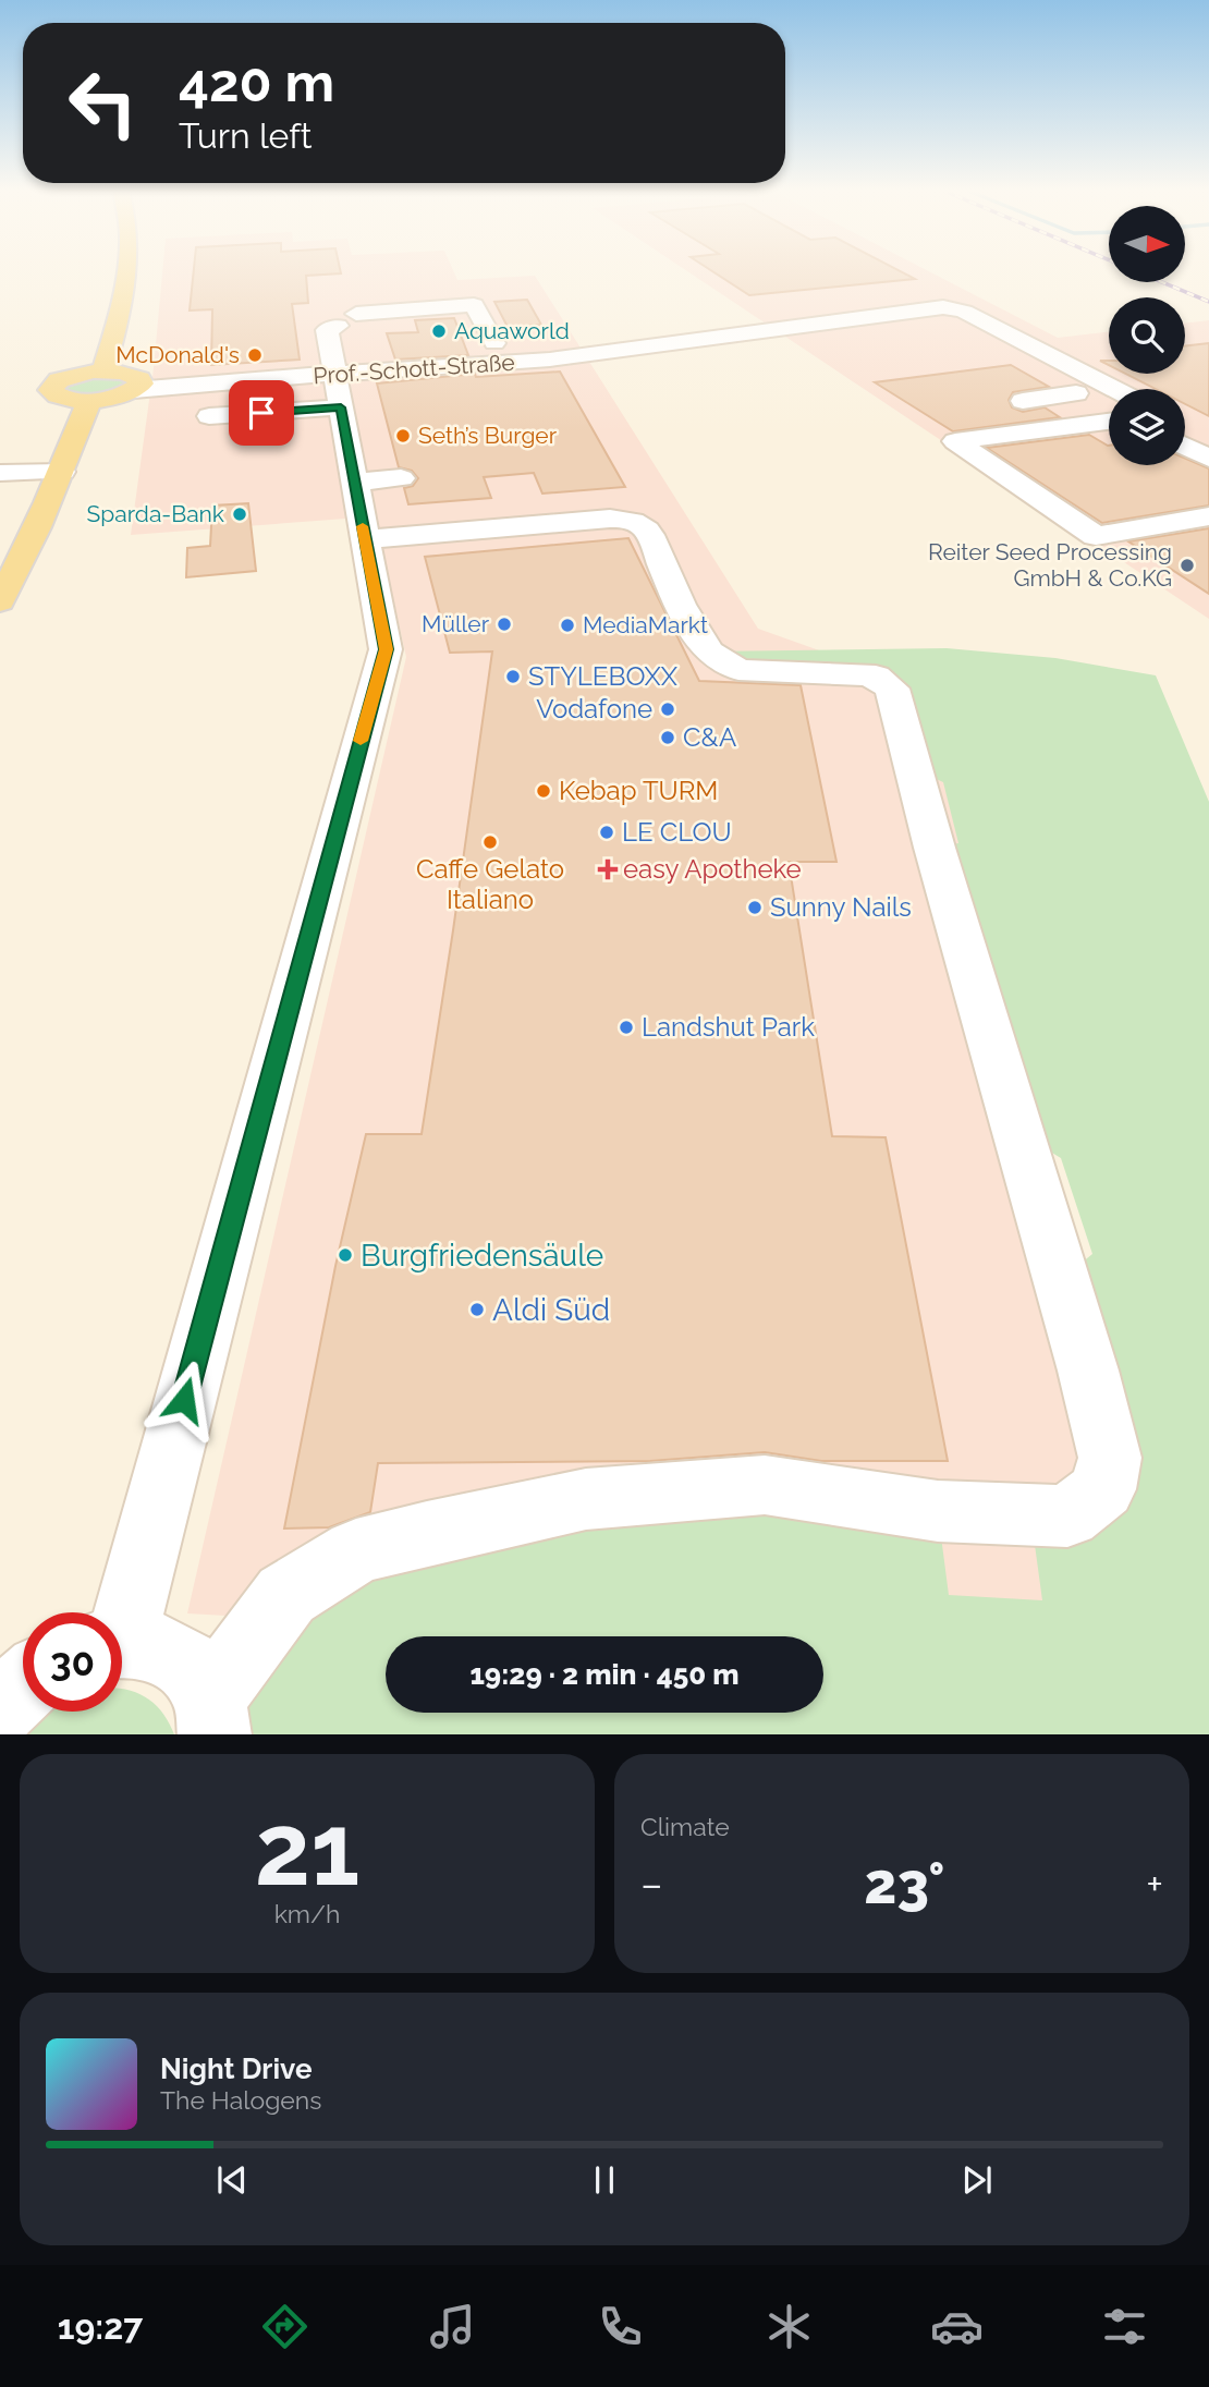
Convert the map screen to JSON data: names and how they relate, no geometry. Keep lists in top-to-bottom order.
{
  "streets": {
    "street": ["Prof.-Schott-Straße"]
  },
  "places": {
    "other": [
      "Aquaworld",
      "McDonald's",
      "Seth’s Burger",
      "Sparda-Bank",
      "Reiter Seed Processing GmbH & Co.KG",
      "Müller",
      "MediaMarkt",
      "STYLEBOXX",
      "Vodafone",
      "C&A",
      "Kebap TURM",
      "LE CLOU",
      "Caffe Gelato Italiano",
      "Sunny Nails",
      "Landshut Park",
      "Burgfriedensäule",
      "Aldi Süd"
    ],
    "health": ["easy Apotheke"]
  },
  "north": "right",
  "page": {
    "turn": ["420 m", "Turn left"],
    "limit": "30",
    "trip": "19:29 · 2 min · 450 m",
    "tile": [
      ["21", "km/h"],
      "Climate"
    ],
    "heat": ["−", "23°", "+"],
    "song": ["Night Drive", "The Halogens"],
    "tabs": "19:27"
  }
}
